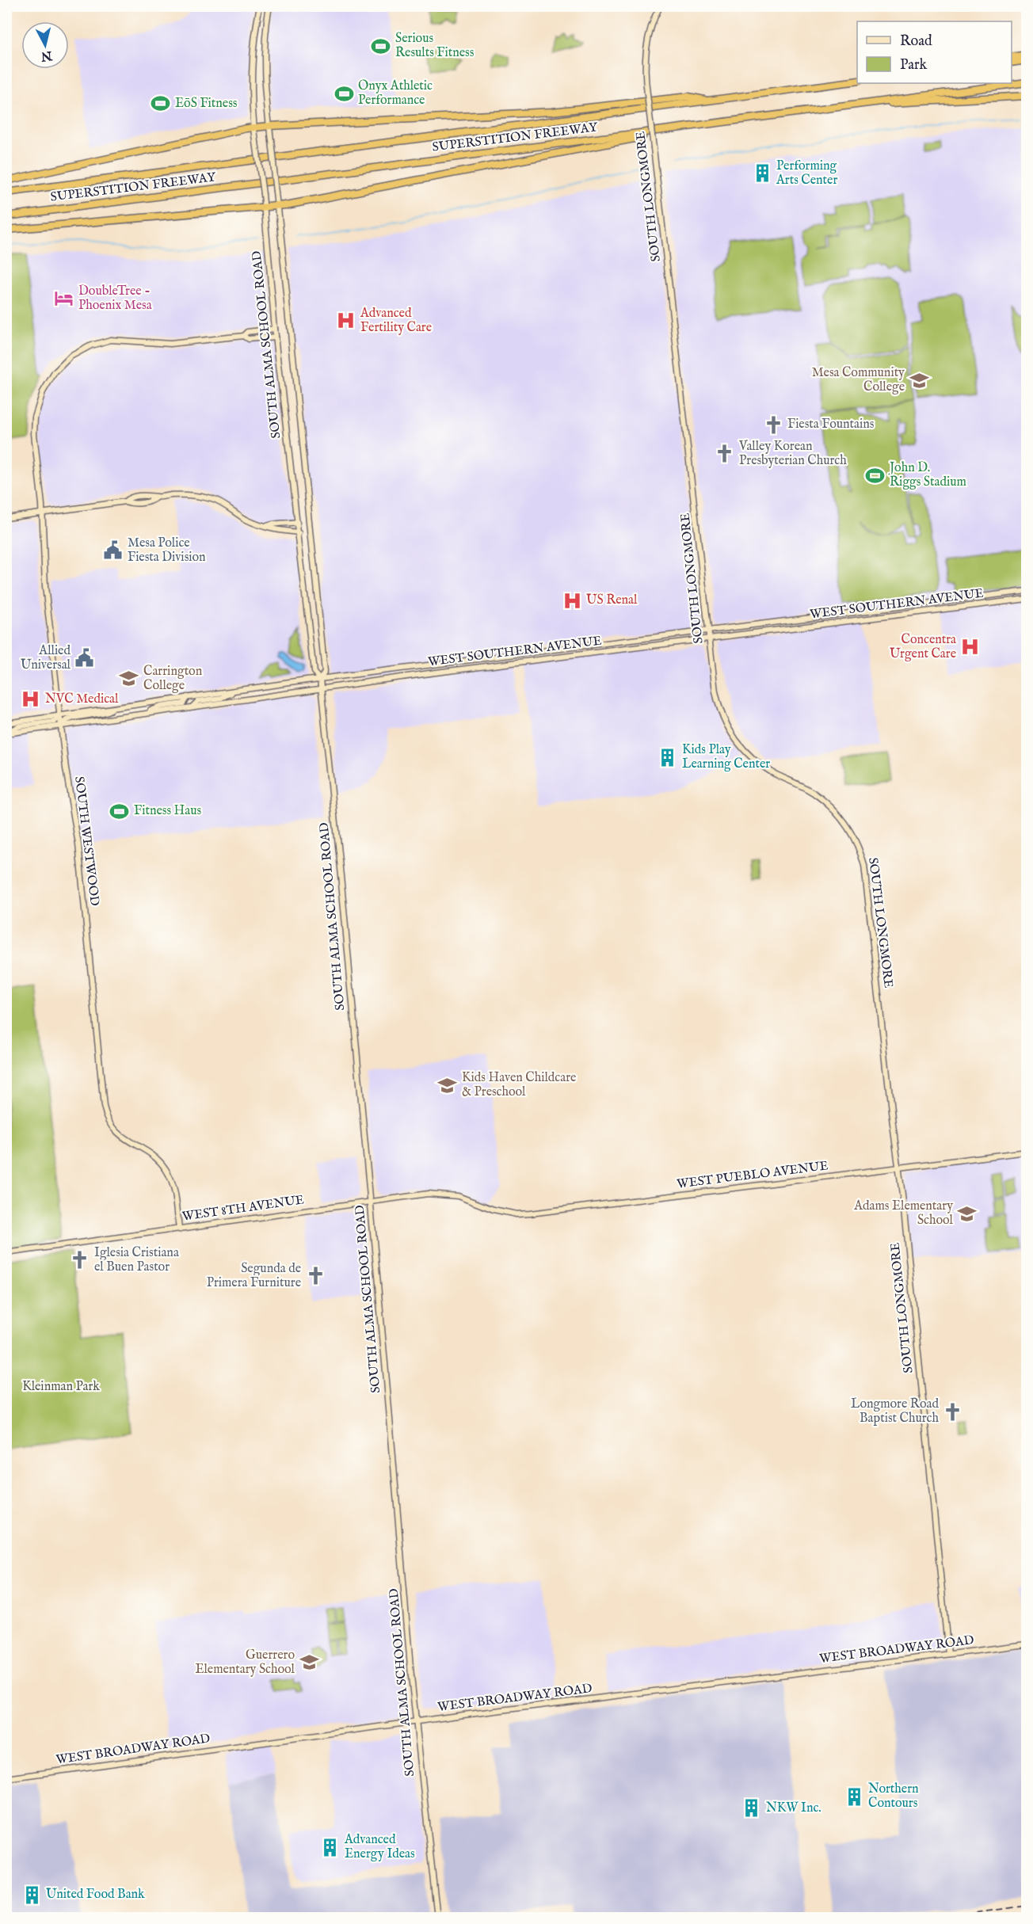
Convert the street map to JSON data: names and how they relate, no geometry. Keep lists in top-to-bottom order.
{
  "streets": {
    "highway": ["SUPERSTITION FREEWAY"],
    "main road": [
      "SOUTH LONGMORE",
      "SOUTH ALMA SCHOOL ROAD",
      "WEST SOUTHERN AVENUE",
      "SOUTH WESTWOOD",
      "WEST PUEBLO AVENUE",
      "WEST 8TH AVENUE",
      "WEST BROADWAY ROAD"
    ]
  },
  "crossings": [
    ["SOUTH LONGMORE", "WEST SOUTHERN AVENUE"],
    ["SOUTH LONGMORE", "WEST PUEBLO AVENUE"],
    ["SOUTH LONGMORE", "WEST BROADWAY ROAD"],
    ["SOUTH ALMA SCHOOL ROAD", "WEST SOUTHERN AVENUE"],
    ["SOUTH ALMA SCHOOL ROAD", "WEST 8TH AVENUE"],
    ["SOUTH ALMA SCHOOL ROAD", "WEST BROADWAY ROAD"],
    ["WEST SOUTHERN AVENUE", "SOUTH WESTWOOD"],
    ["SOUTH WESTWOOD", "WEST 8TH AVENUE"],
    ["WEST PUEBLO AVENUE", "WEST 8TH AVENUE"]
  ],
  "parks": ["Kleinman Park"],
  "places": {
    "sports": [
      "Serious Results Fitness",
      "Onyx Athletic Performance",
      "EōS Fitness",
      "John D. Riggs Stadium",
      "Fitness Haus"
    ],
    "building": [
      "Performing Arts Center",
      "Kids Play Learning Center",
      "Northern Contours",
      "NKW Inc.",
      "Advanced Energy Ideas",
      "United Food Bank"
    ],
    "hotel": ["DoubleTree - Phoenix Mesa"],
    "hospital": [
      "Advanced Fertility Care",
      "US Renal",
      "Concentra Urgent Care",
      "NVC Medical"
    ],
    "school or university": [
      "Mesa Community College",
      "Carrington College",
      "Kids Haven Childcare & Preschool",
      "Adams Elementary School",
      "Guerrero Elementary School"
    ],
    "church": [
      "Fiesta Fountains",
      "Valley Korean Presbyterian Church",
      "Iglesia Cristiana el Buen Pastor",
      "Segunda de Primera Furniture",
      "Longmore Road Baptist Church"
    ],
    "public building": ["Mesa Police Fiesta Division", "Allied Universal"]
  },
  "legend": ["Road", "Park"],
  "north": "bottom"
}
